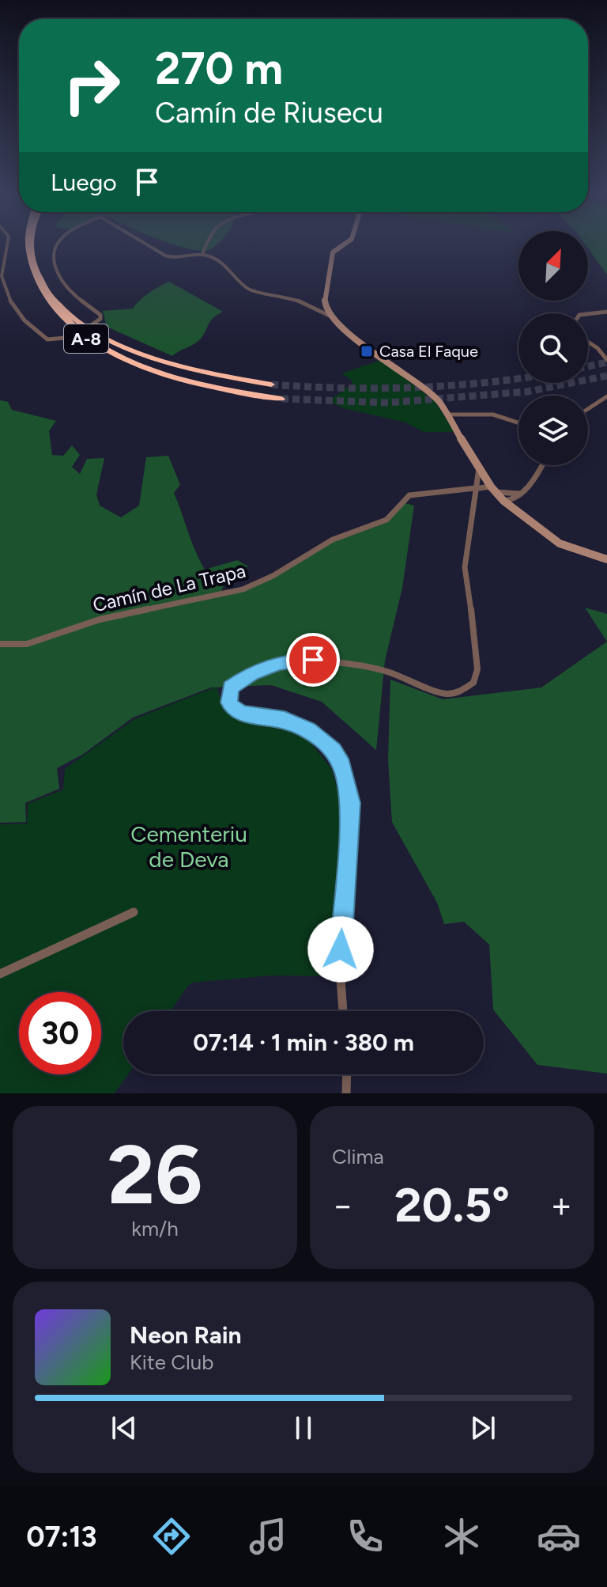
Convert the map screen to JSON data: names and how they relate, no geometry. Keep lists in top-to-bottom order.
{
  "streets": {
    "highway": ["A-8"],
    "street": ["Camín de La Trapa"]
  },
  "parks": ["Cementeriu de Deva"],
  "places": {
    "transit": ["Casa El Faque"]
  },
  "north": "top right",
  "page": {
    "turn": ["270 m", "Camín de Riusecu"],
    "then": "Luego",
    "limit": "30",
    "trip": "07:14 · 1 min · 380 m",
    "tile": [
      ["26", "km/h"],
      "Clima"
    ],
    "heat": ["−", "20.5°", "+"],
    "song": ["Neon Rain", "Kite Club"],
    "tabs": "07:13"
  }
}
